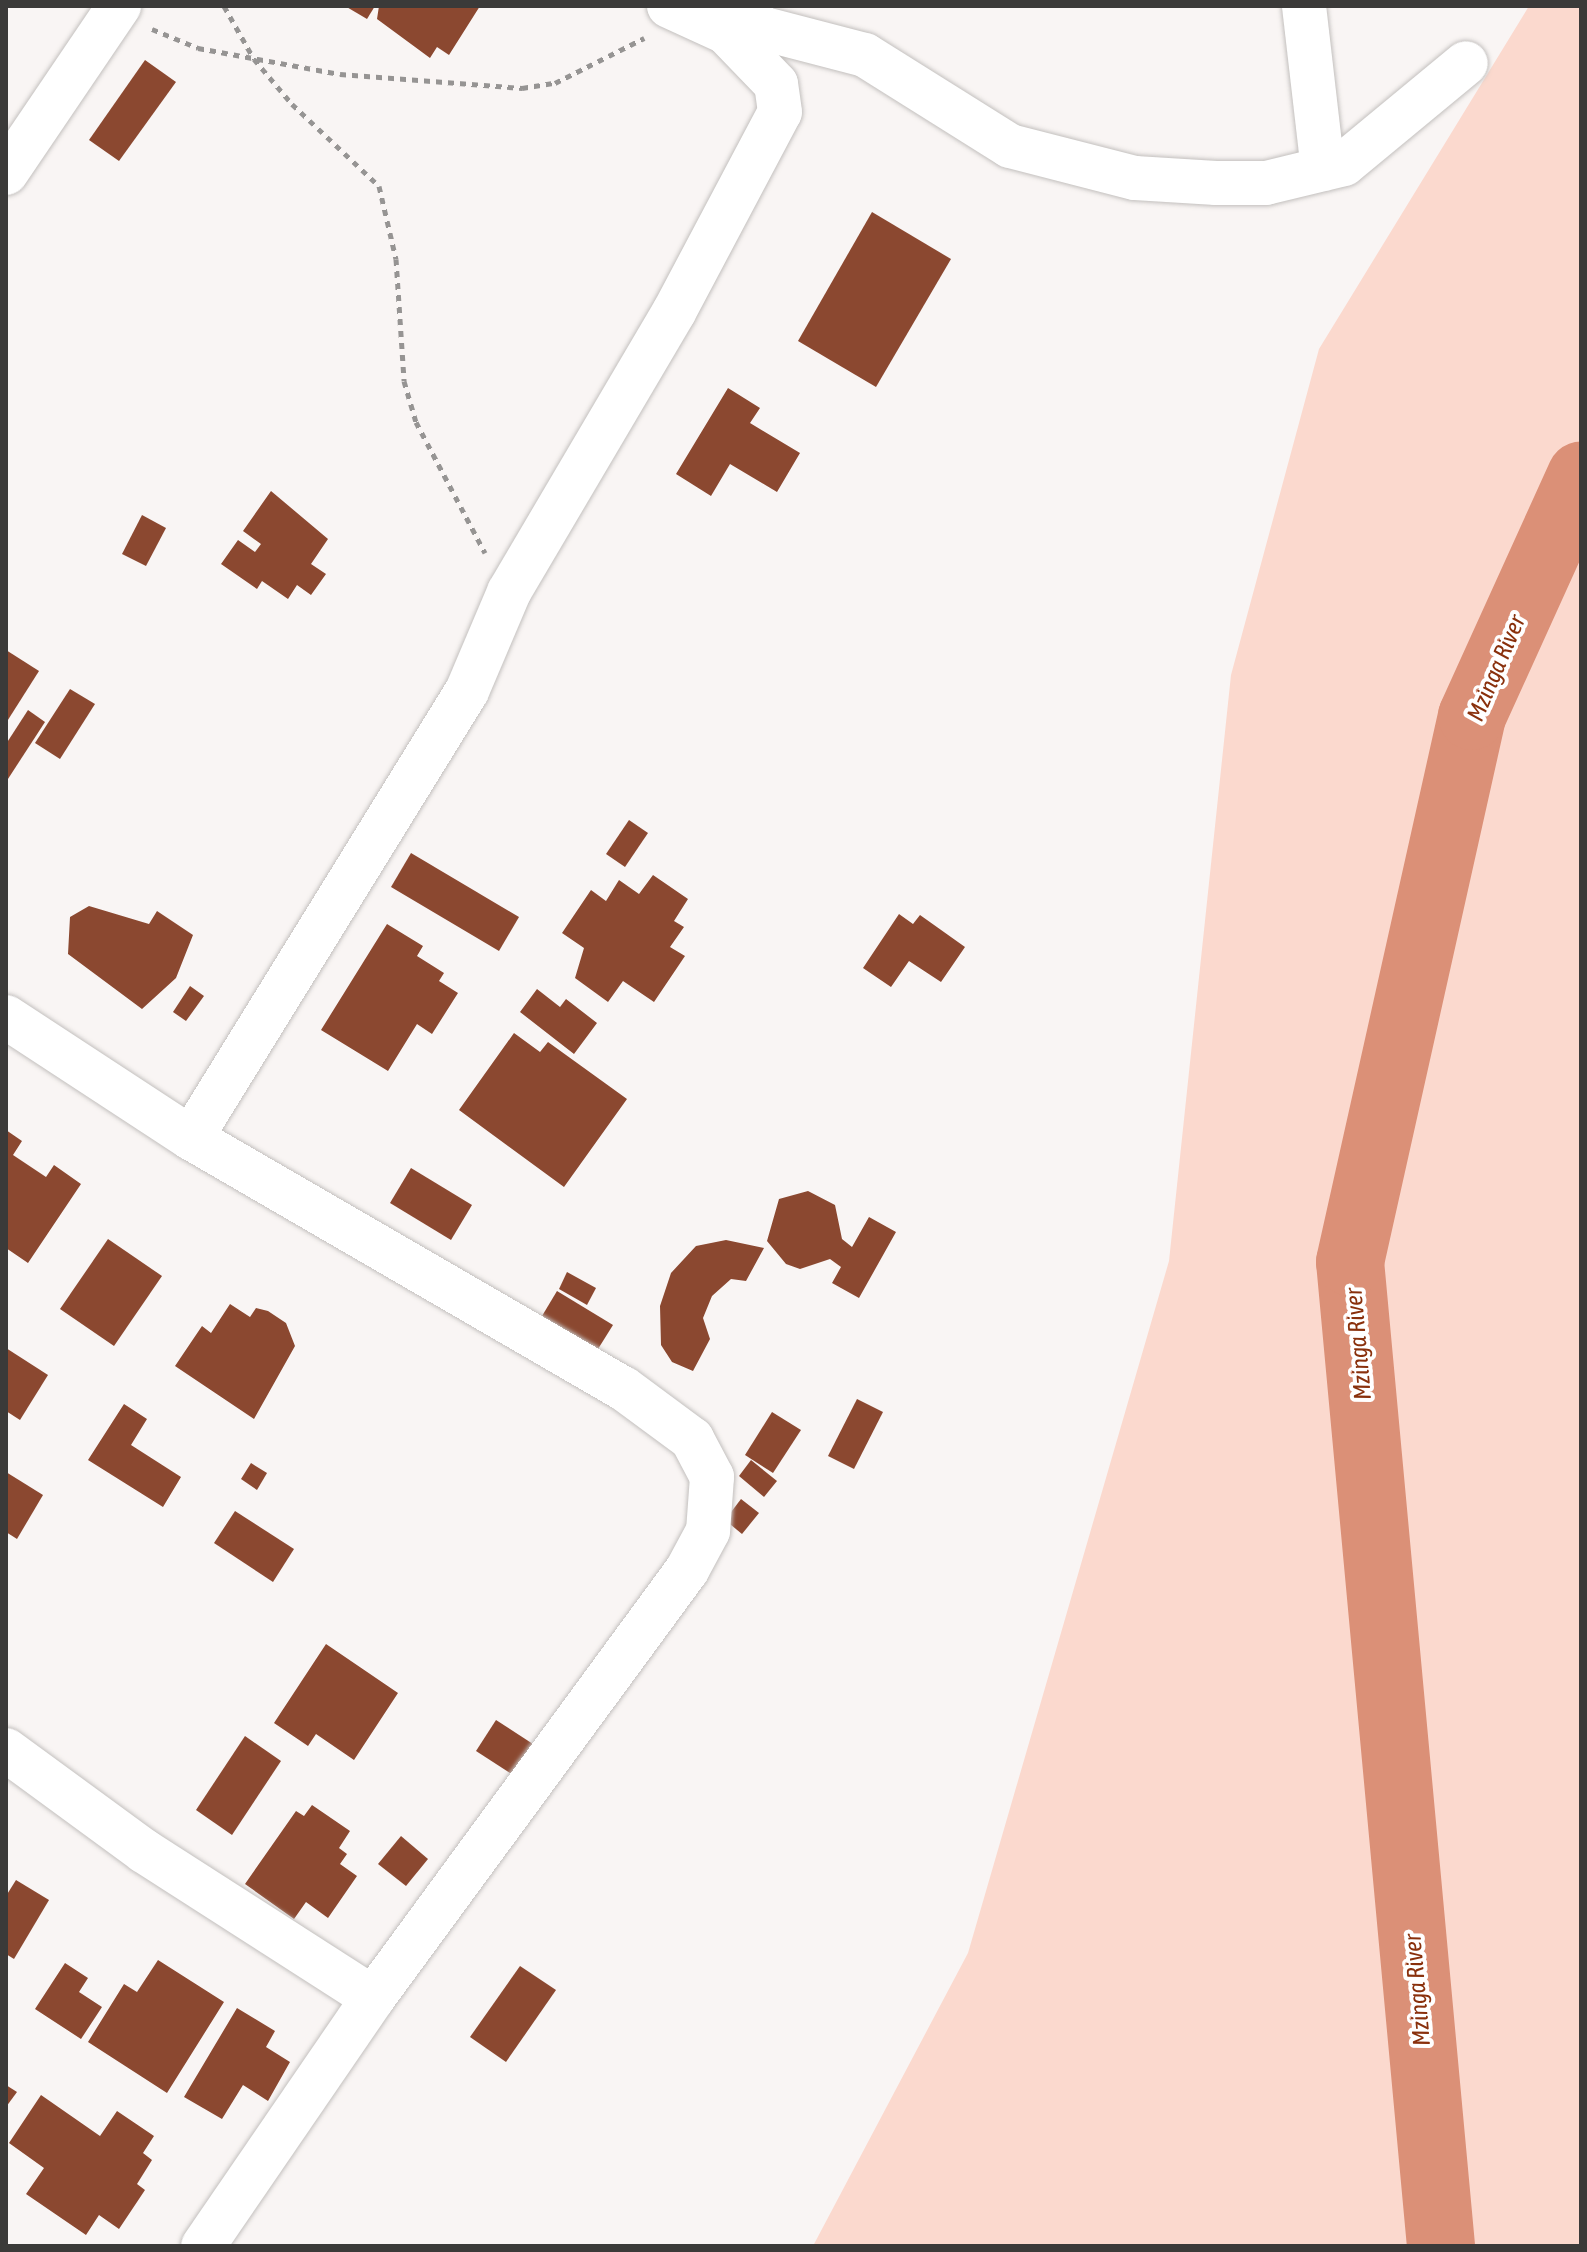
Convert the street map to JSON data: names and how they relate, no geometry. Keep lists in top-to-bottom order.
{
  "water": ["Mzinga River"]
}
